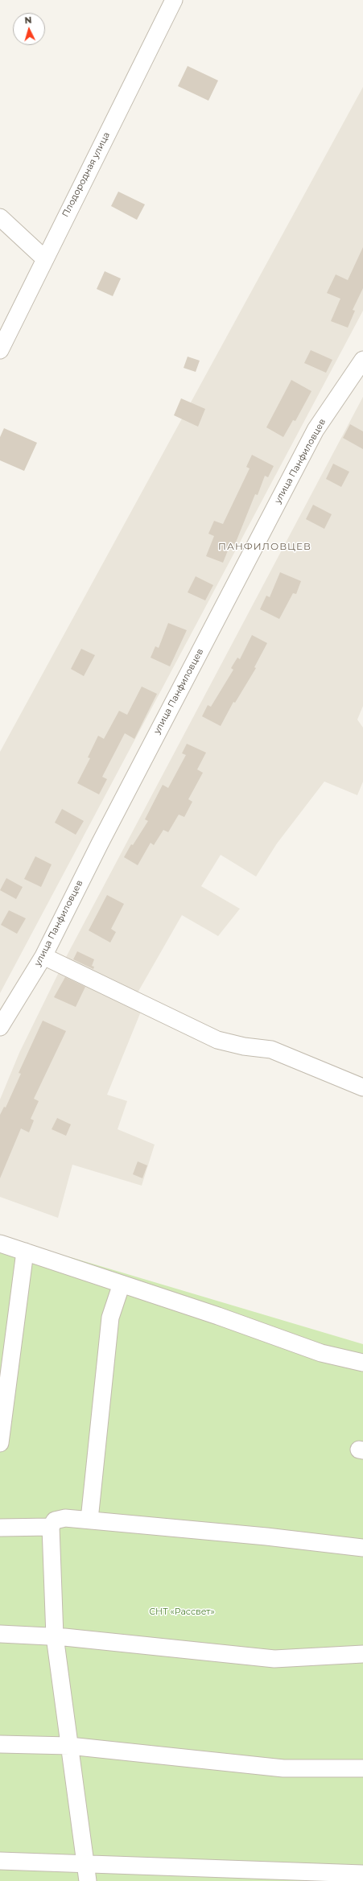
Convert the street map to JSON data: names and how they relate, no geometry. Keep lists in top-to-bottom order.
{
  "streets": {
    "street": ["Плодородная улица", "улица Панфиловцев"]
  },
  "districts": ["ПАНФИЛОВЦЕВ"],
  "parks": ["СНТ «Рассвет»"],
  "north": "top"
}
